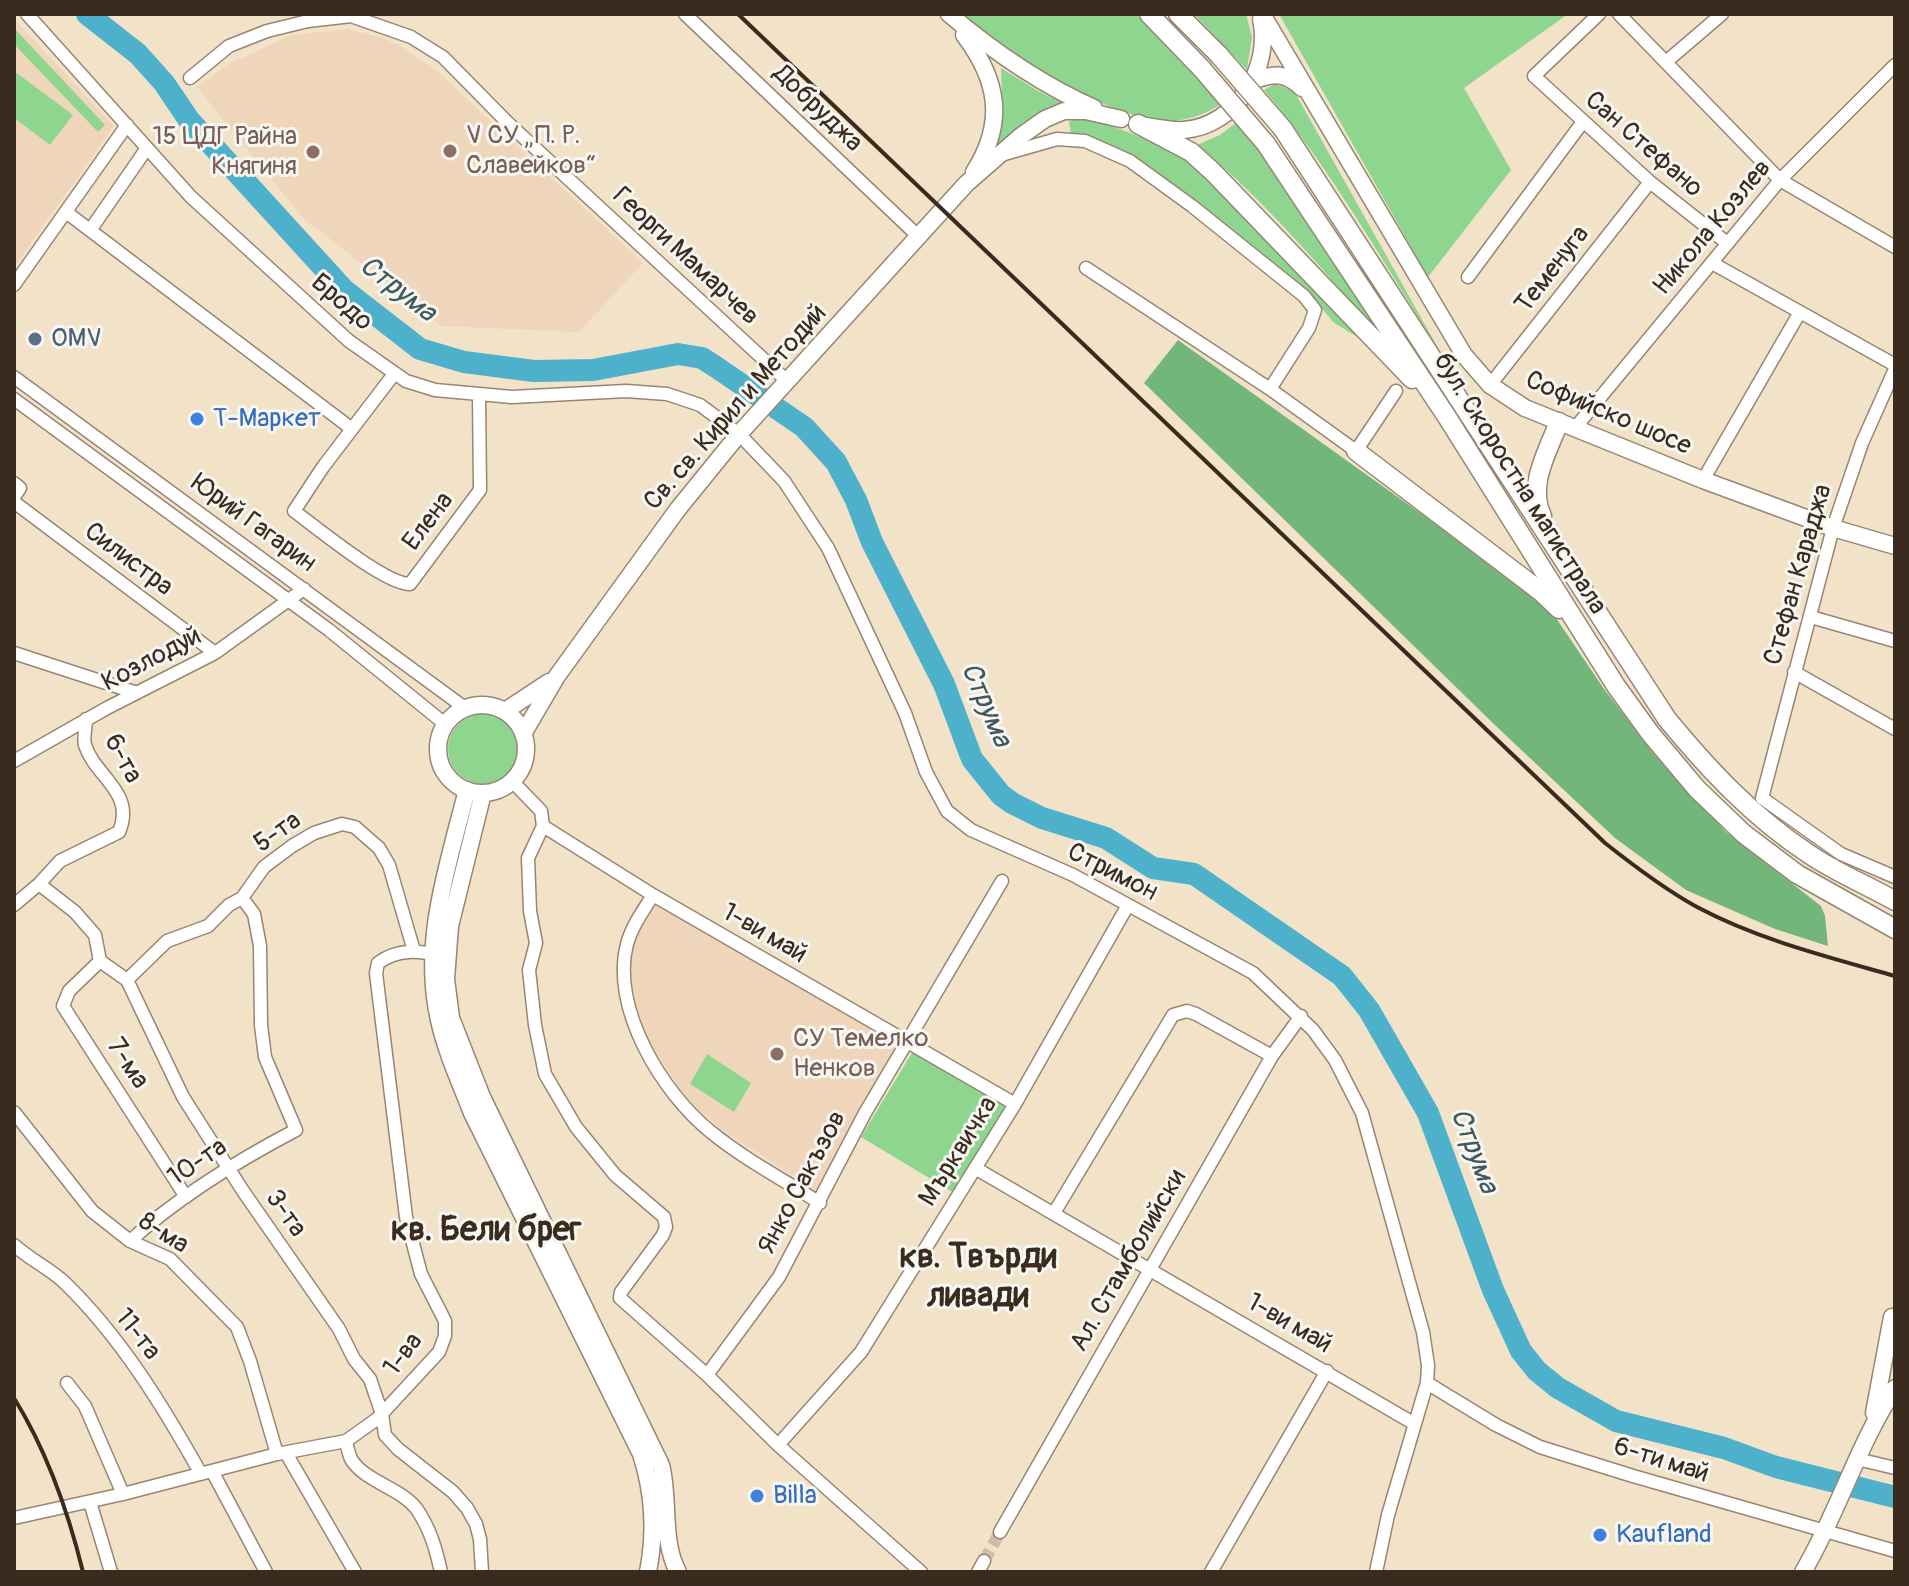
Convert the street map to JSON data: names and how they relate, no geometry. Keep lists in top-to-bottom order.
{
  "streets": {
    "highway": ["бул. Скоростна магистрала"],
    "main road": ["Св. св. Кирил и Методий", "Софийско шосе"],
    "street": [
      "Добруджа",
      "Сан Стефано",
      "Никола Козлев",
      "Георги Мамарчев",
      "Теменуга",
      "Бродо",
      "Елена",
      "Юрий Гагарин",
      "Силистра",
      "Стефан Караджа",
      "Козлодуй",
      "6-та",
      "5-та",
      "Стримон",
      "1-ви май",
      "7-ма",
      "Мърквичка",
      "10-та",
      "Янко Сакъзов",
      "3-та",
      "8-ма",
      "Ал. Стамболийски",
      "11-та",
      "1-ва",
      "6-ти май"
    ]
  },
  "crossings": [
    ["Добруджа", "Св. св. Кирил и Методий"],
    ["Сан Стефано", "Никола Козлев"],
    ["Сан Стефано", "Теменуга"],
    ["Никола Козлев", "Софийско шосе"],
    ["Георги Мамарчев", "Св. св. Кирил и Методий"],
    ["Теменуга", "Софийско шосе"],
    ["Бродо", "Елена"],
    ["Бродо", "Стримон"],
    ["Св. св. Кирил и Методий", "Юрий Гагарин"],
    ["Св. св. Кирил и Методий", "Стримон"],
    ["Св. св. Кирил и Методий", "1-ви май"],
    ["Софийско шосе", "Стефан Караджа"],
    ["Юрий Гагарин", "Козлодуй"],
    ["Юрий Гагарин", "1-ви май"],
    ["Силистра", "Козлодуй"],
    ["Козлодуй", "6-та"],
    ["5-та", "10-та"],
    ["5-та", "3-та"],
    ["5-та", "1-ва"],
    ["Стримон", "Мърквичка"],
    ["Стримон", "Ал. Стамболийски"],
    ["Стримон", "6-ти май"],
    ["1-ви май", "Мърквичка"],
    ["1-ви май", "Янко Сакъзов"],
    ["1-ви май", "Ал. Стамболийски"],
    ["7-ма", "10-та"],
    ["7-ма", "3-та"],
    ["10-та", "3-та"],
    ["10-та", "8-ма"],
    ["3-та", "1-ва"],
    ["8-ма", "1-ва"],
    ["11-та", "1-ва"]
  ],
  "districts": ["кв. Бели брег", "кв. Твърди ливади"],
  "water": ["Струма"],
  "places": [
    "V СУ „П. Р. Славейков“",
    "15 ЦДГ Райна Княгиня",
    "OMV",
    "Т-Маркет",
    "СУ Темелко Ненков",
    "Billa",
    "Kaufland"
  ]
}
